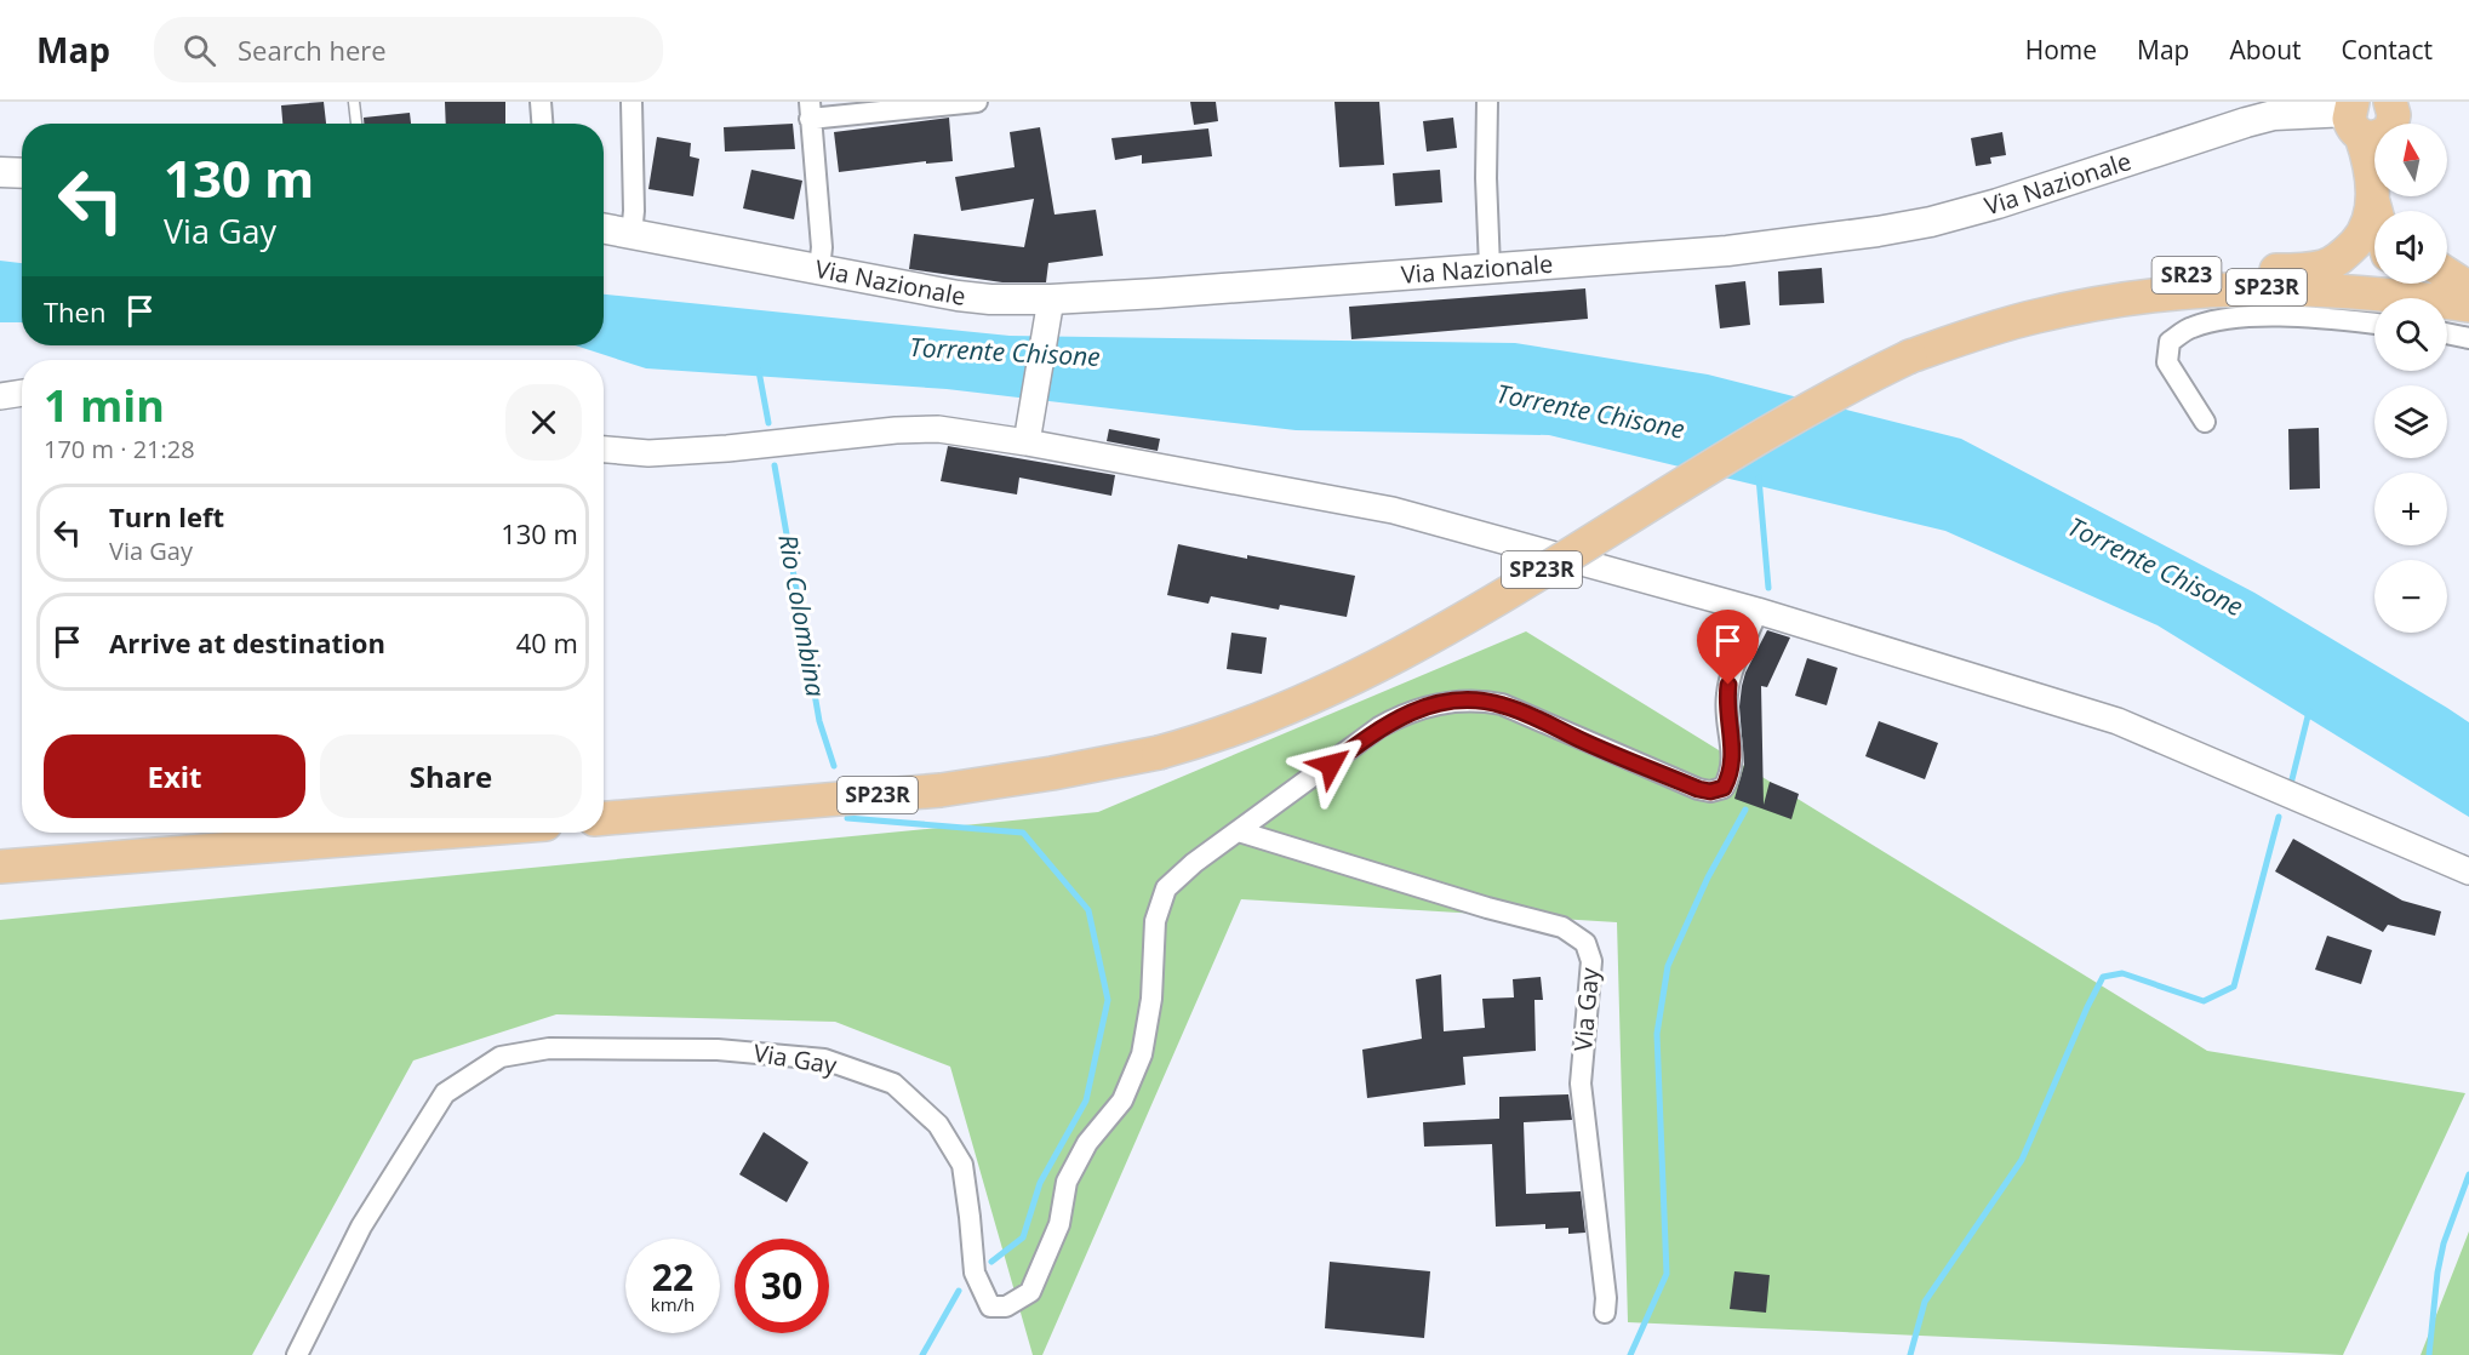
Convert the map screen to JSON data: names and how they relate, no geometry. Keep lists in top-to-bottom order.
{
  "streets": {
    "main road": ["Via Nazionale", "SR23", "SP23R"],
    "street": ["Via Gay"]
  },
  "crossings": [
    ["SR23", "SP23R"]
  ],
  "water": ["Torrente Chisone", "Rio Colombina"],
  "north": "top",
  "page": {
    "header": "Map",
    "search": "Search here",
    "nav": [
      "Home",
      "Map",
      "About",
      "Contact"
    ],
    "map_buttons": ["+", "−"],
    "turn": ["130 m", "Via Gay"],
    "then": "Then",
    "heading": ["1 min", "170 m · 21:28"],
    "list": [
      {
        "name": "Turn left",
        "note": "Via Gay",
        "value": "130 m"
      },
      {
        "name": "Arrive at destination",
        "value": "40 m"
      }
    ],
    "buttons": ["Exit", "Share"],
    "speed": "22 km/h",
    "limit": "30"
  }
}
